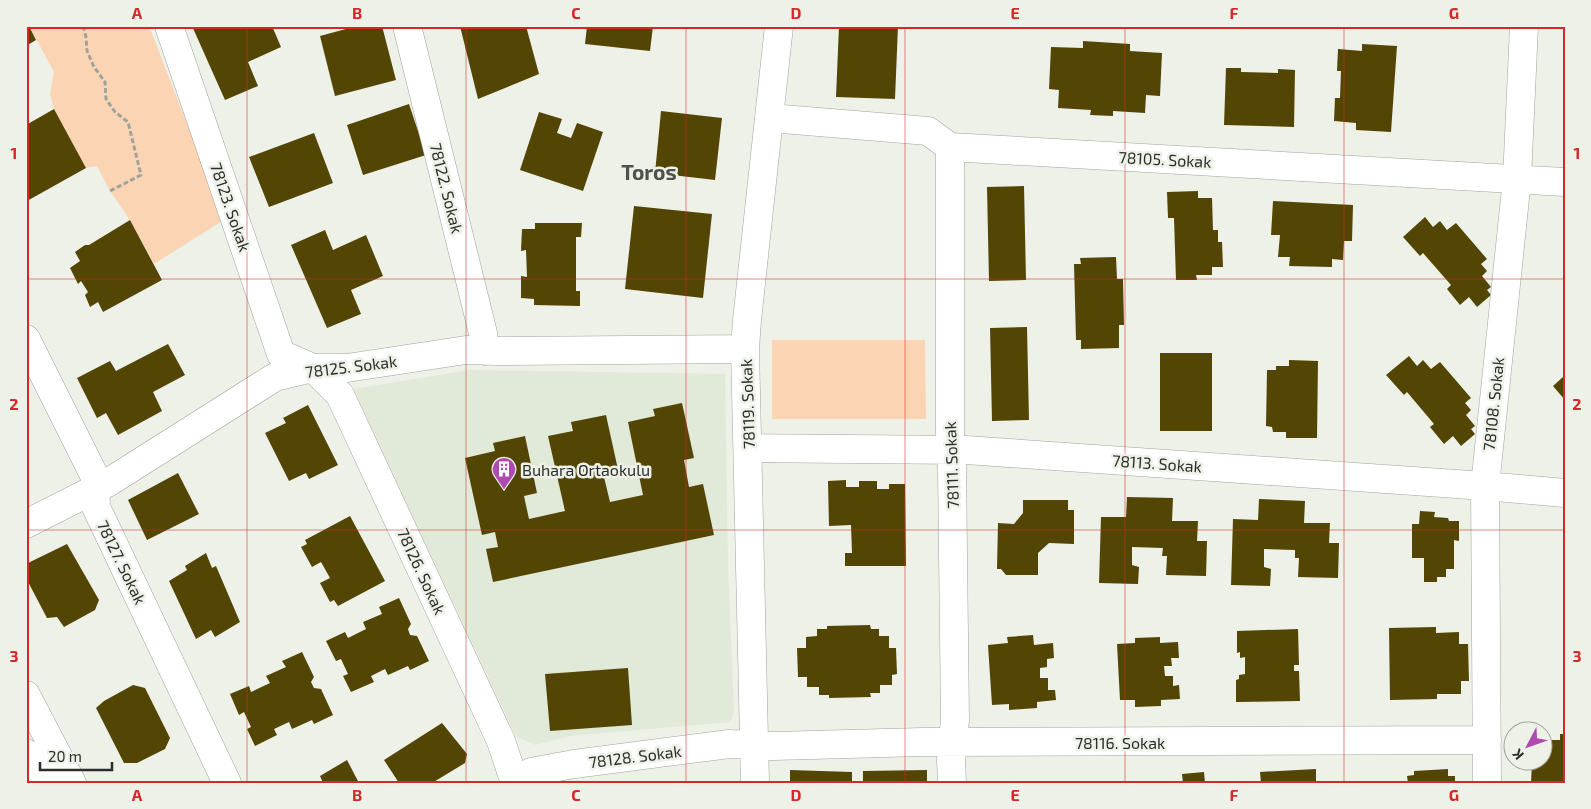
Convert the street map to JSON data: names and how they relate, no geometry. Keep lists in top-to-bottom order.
{
  "streets": {
    "street": [
      "78105. Sokak",
      "78122. Sokak",
      "78123. Sokak",
      "78125. Sokak",
      "78119. Sokak",
      "78108. Sokak",
      "78113. Sokak",
      "78111. Sokak",
      "78127. Sokak",
      "78126. Sokak",
      "78116. Sokak",
      "78128. Sokak"
    ]
  },
  "crossings": [
    ["78105. Sokak", "78108. Sokak"],
    ["78105. Sokak", "78111. Sokak"],
    ["78122. Sokak", "78125. Sokak"],
    ["78123. Sokak", "78125. Sokak"],
    ["78123. Sokak", "78126. Sokak"],
    ["78125. Sokak", "78119. Sokak"],
    ["78125. Sokak", "78127. Sokak"],
    ["78125. Sokak", "78126. Sokak"],
    ["78119. Sokak", "78113. Sokak"],
    ["78119. Sokak", "78116. Sokak"],
    ["78119. Sokak", "78128. Sokak"],
    ["78108. Sokak", "78113. Sokak"],
    ["78108. Sokak", "78116. Sokak"],
    ["78113. Sokak", "78111. Sokak"],
    ["78111. Sokak", "78116. Sokak"],
    ["78116. Sokak", "78128. Sokak"]
  ],
  "districts": ["Toros"],
  "places": {
    "building": ["Buhara Ortaokulu"]
  },
  "scale_bar": "20 m",
  "north": "bottom left",
  "grid": {
    "columns": [
      "A",
      "B",
      "C",
      "D",
      "E",
      "F",
      "G"
    ],
    "rows": ["1", "2", "3"]
  }
}
